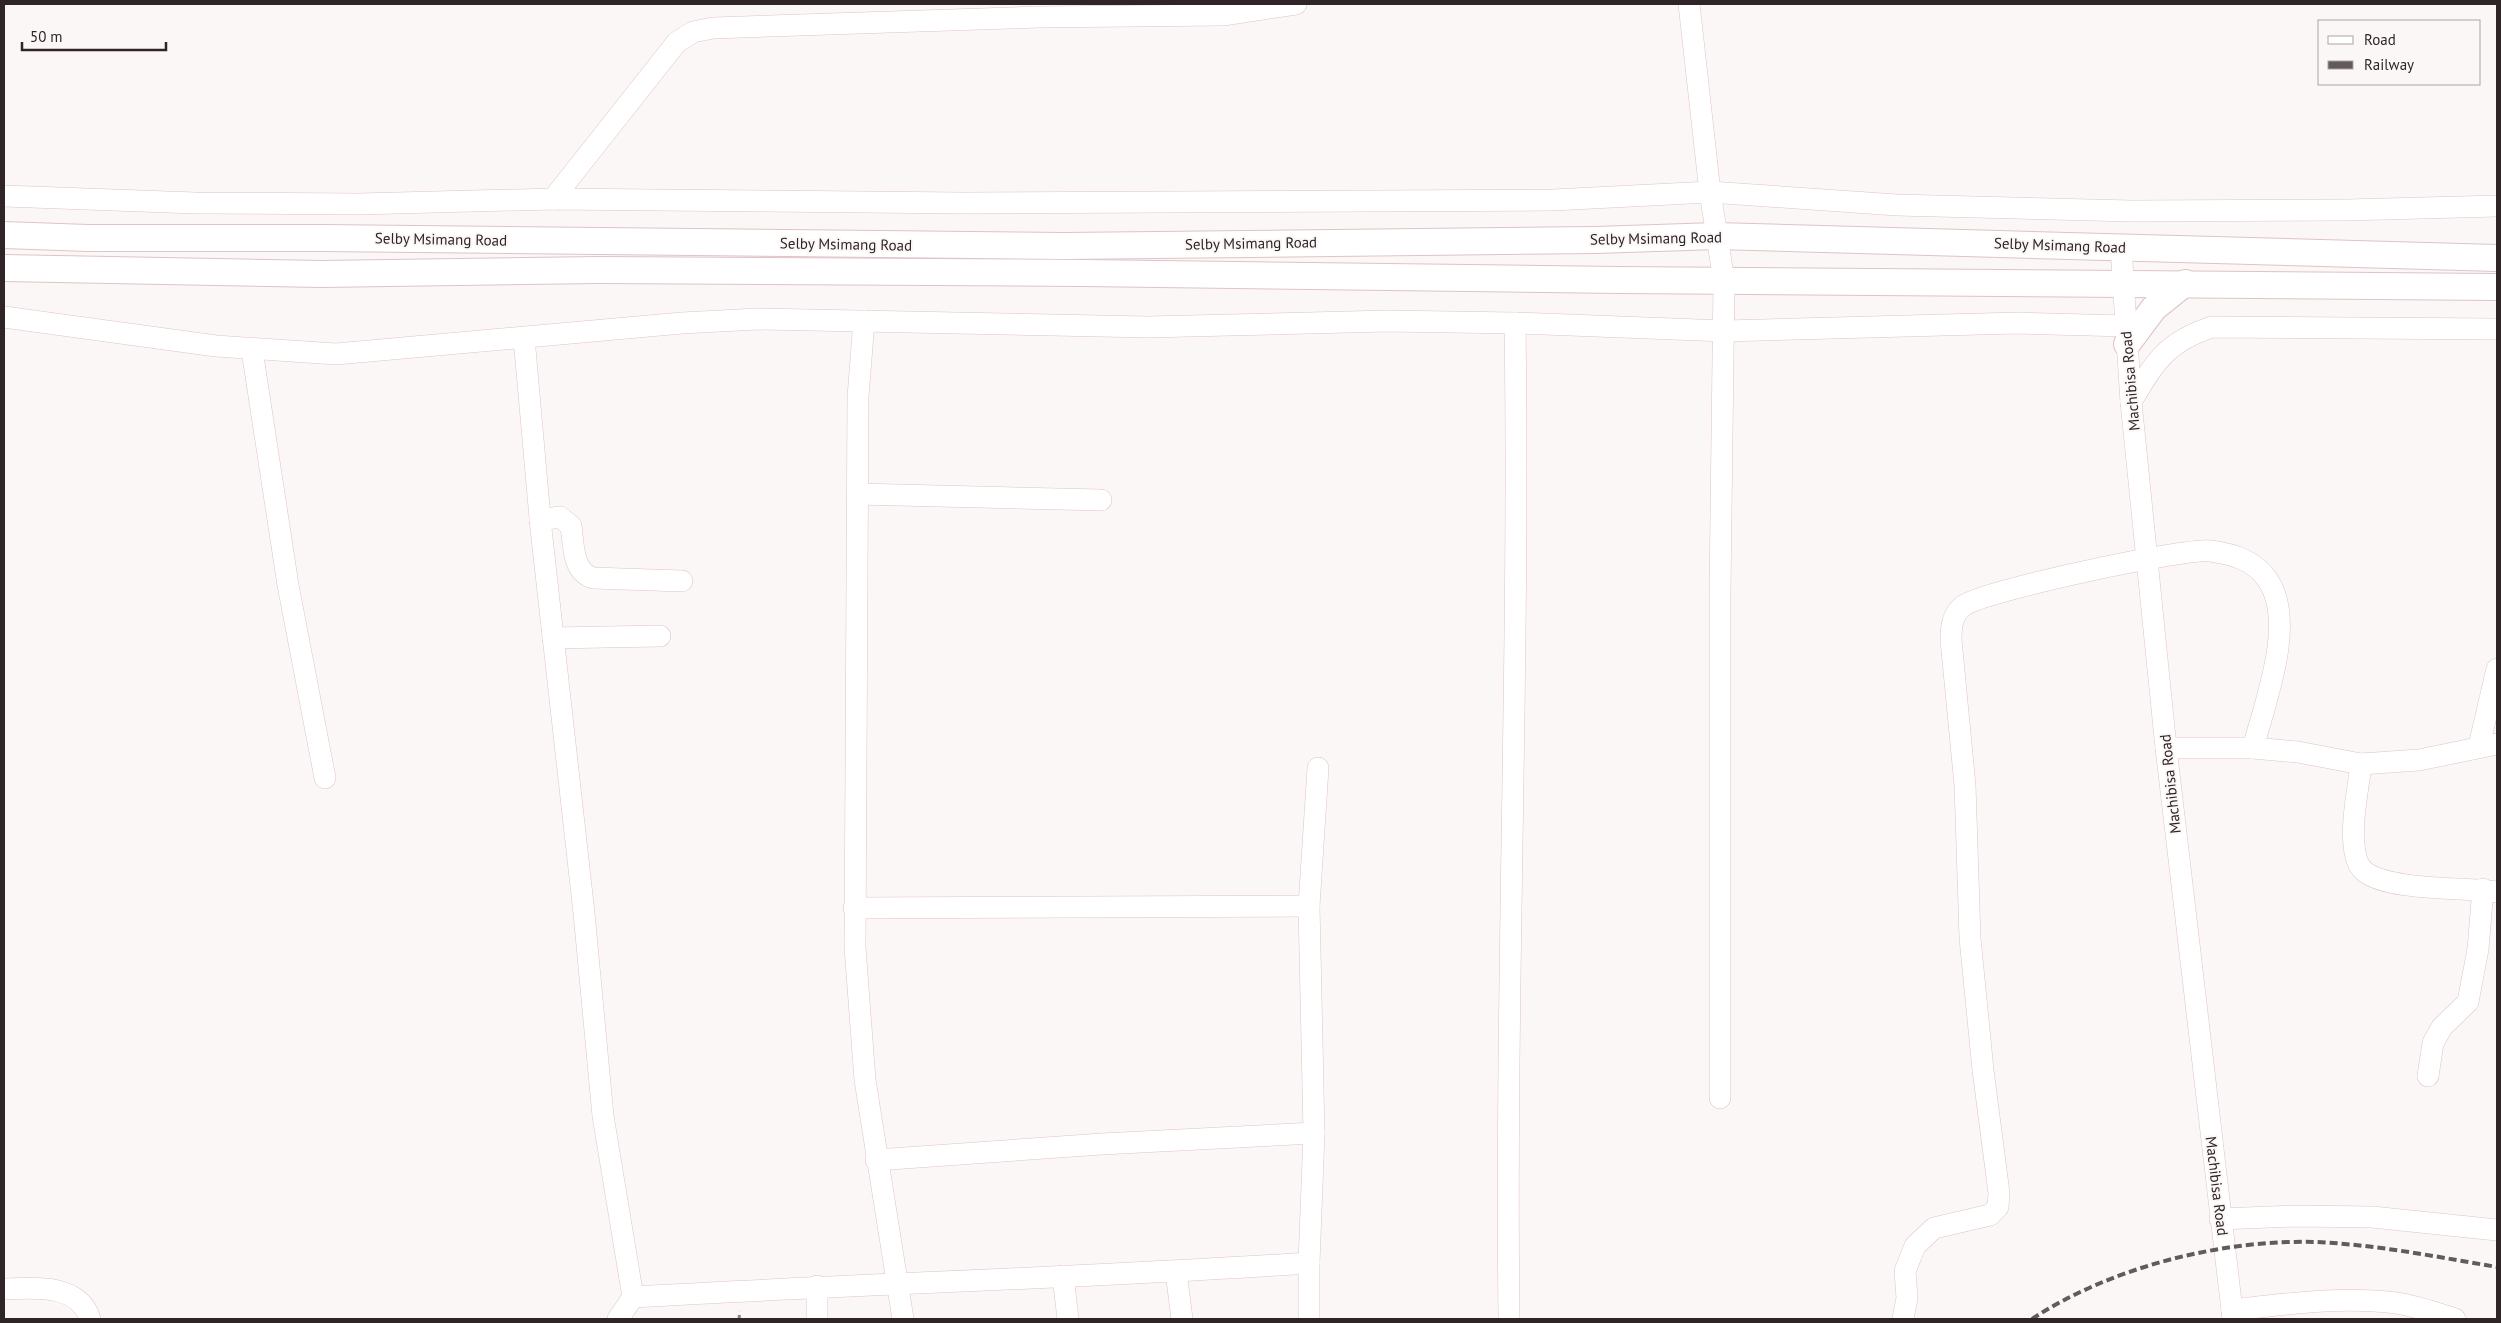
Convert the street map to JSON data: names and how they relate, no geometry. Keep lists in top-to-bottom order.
{
  "streets": {
    "main road": ["Selby Msimang Road"],
    "street": ["Machibisa Road"]
  },
  "crossings": [
    ["Selby Msimang Road", "Machibisa Road"]
  ],
  "legend": ["Road", "Railway"],
  "scale_bar": "50 m"
}
